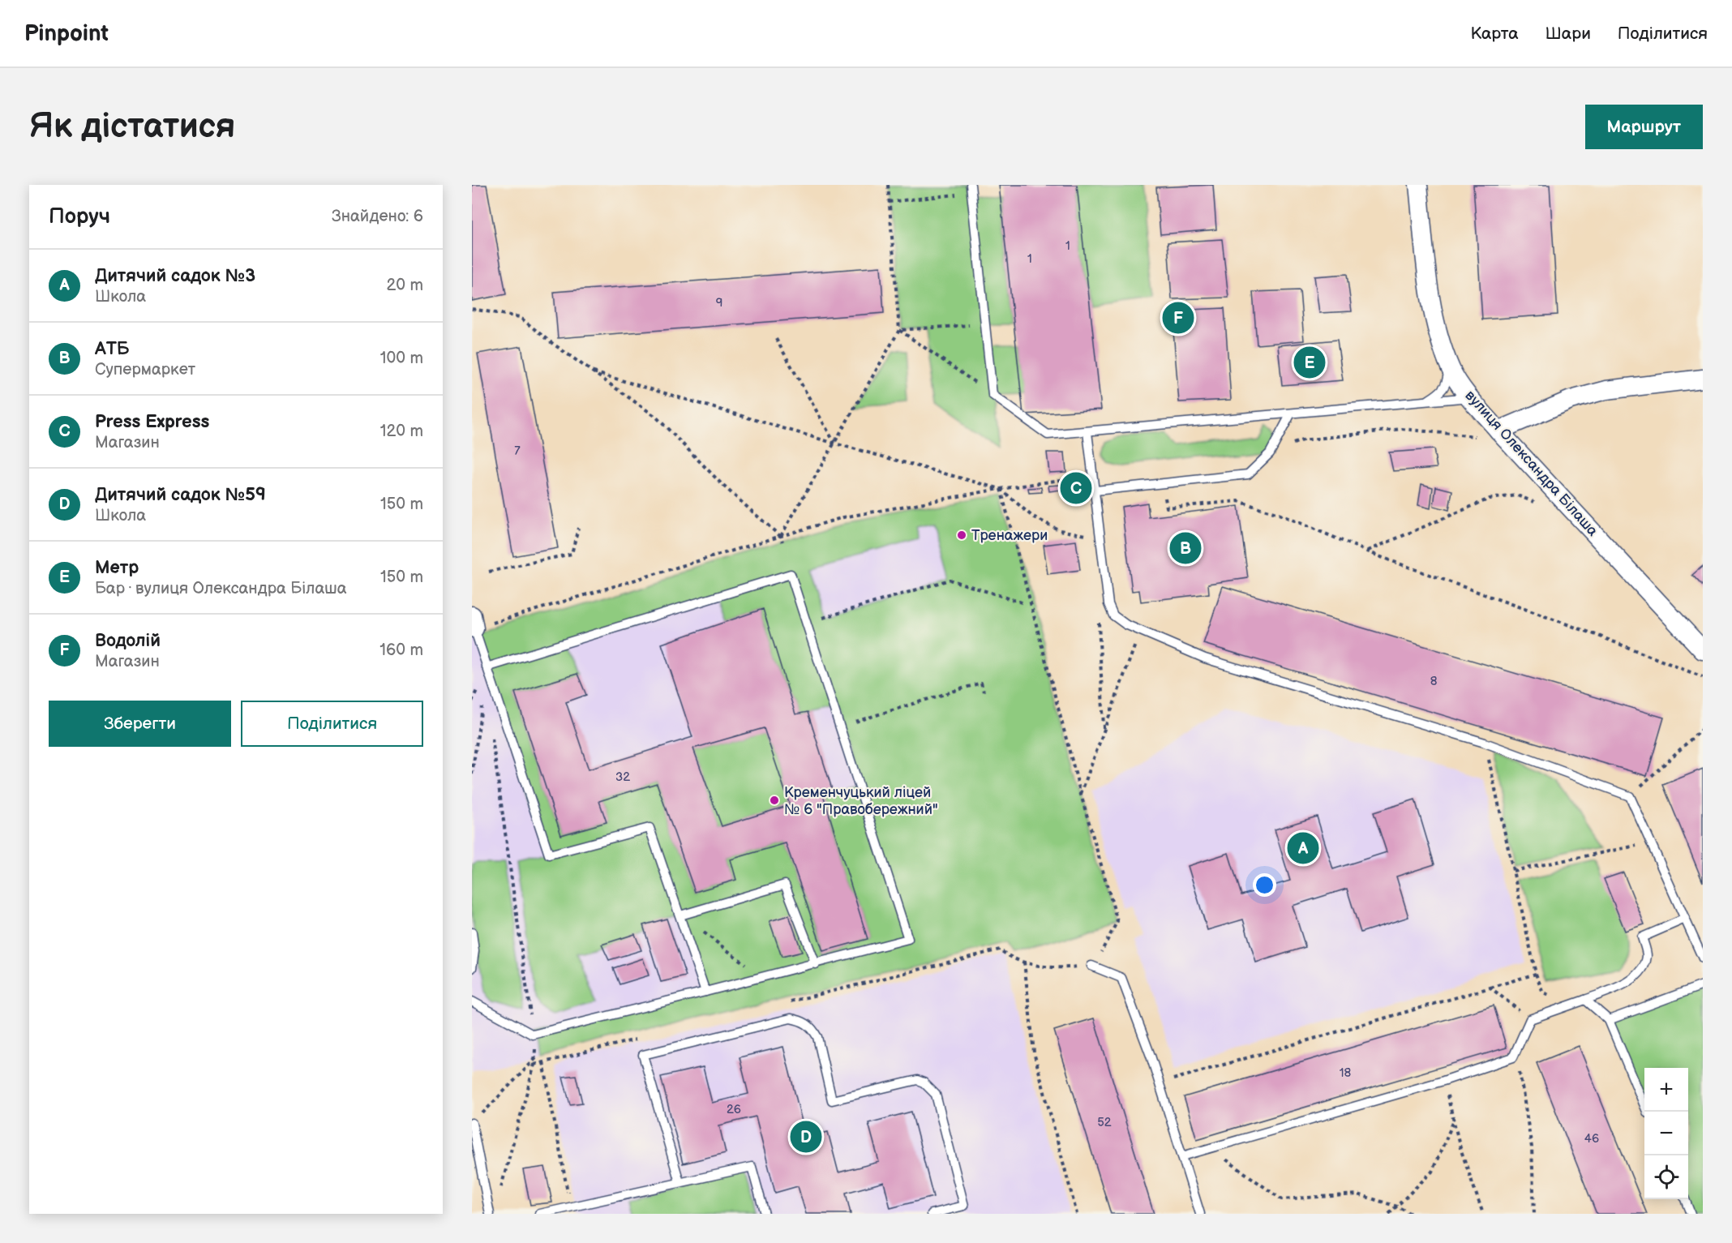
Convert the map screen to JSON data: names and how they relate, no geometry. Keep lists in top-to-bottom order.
{
  "streets": {
    "street": ["вулиця Олександра Білаша"]
  },
  "places": ["Тренажери", "Кременчуцький ліцей № 6 \"Правобережний\""],
  "house_numbers": [
    "1",
    "1",
    "9",
    "7",
    "8",
    "32",
    "18",
    "26",
    "52",
    "46"
  ],
  "page": {
    "header": "Pinpoint",
    "nav": ["Карта", "Шари", "Поділитися"],
    "buttons": [
      "Маршрут",
      ["Зберегти", "Поділитися"]
    ],
    "title": "Як дістатися",
    "heading": ["Поруч", "Знайдено: 6"],
    "list": [
      {
        "mark": "A",
        "name": "Дитячий садок №3",
        "note": "Школа",
        "value": "20 m"
      },
      {
        "mark": "B",
        "name": "АТБ",
        "note": "Супермаркет",
        "value": "100 m"
      },
      {
        "mark": "C",
        "name": "Press Express",
        "note": "Магазин",
        "value": "120 m"
      },
      {
        "mark": "D",
        "name": "Дитячий садок №59",
        "note": "Школа",
        "value": "150 m"
      },
      {
        "mark": "E",
        "name": "Метр",
        "note": "Бар · вулиця Олександра Білаша",
        "value": "150 m"
      },
      {
        "mark": "F",
        "name": "Водолій",
        "note": "Магазин",
        "value": "160 m"
      }
    ],
    "pins": [
      "F",
      "E",
      "C",
      "B",
      "A",
      "D"
    ],
    "map_buttons": ["+", "−"]
  }
}
